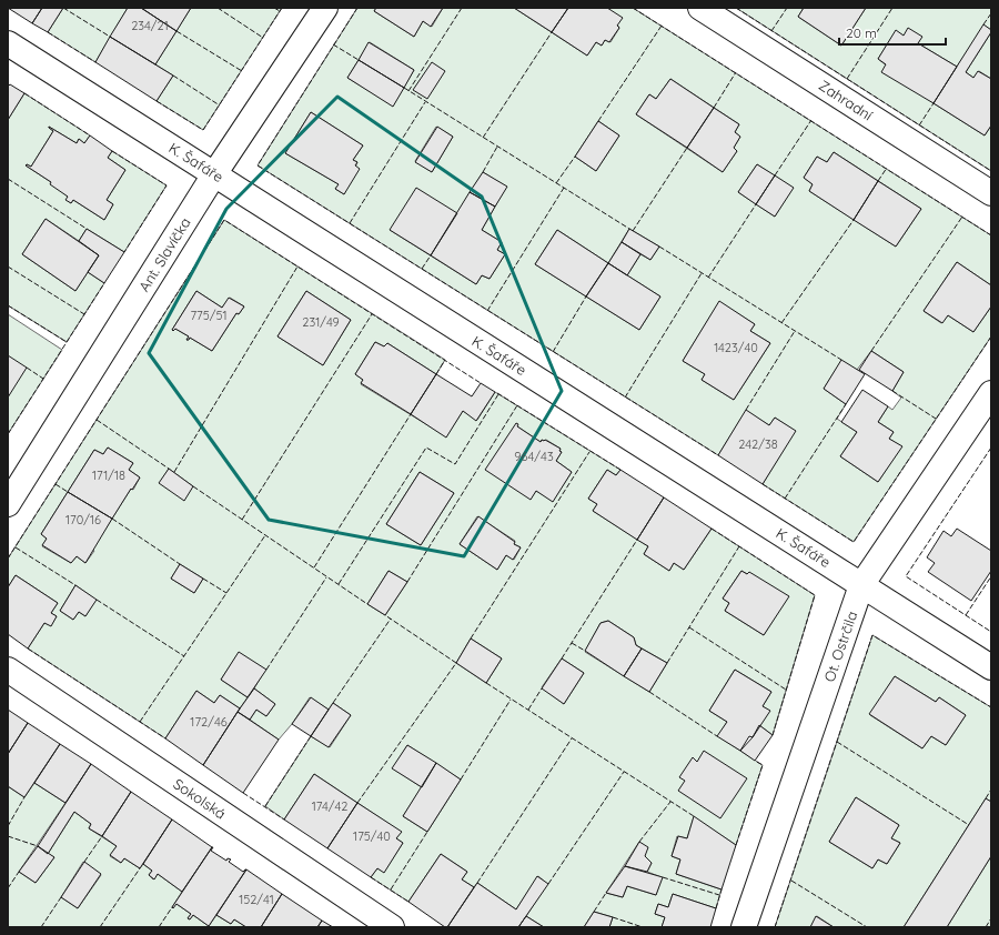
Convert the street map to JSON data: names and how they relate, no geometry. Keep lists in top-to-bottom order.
{
  "streets": {
    "street": [
      "Zahradní",
      "K. Šafáře",
      "Ant. Slavíčka",
      "Ot. Ostrčila",
      "Sokolská"
    ]
  },
  "crossings": [
    ["K. Šafáře", "Ant. Slavíčka"],
    ["K. Šafáře", "Ot. Ostrčila"]
  ],
  "house_numbers": [
    "234/21",
    "775/51",
    "231/49",
    "1423/40",
    "242/38",
    "964/43",
    "171/18",
    "170/16",
    "172/46",
    "174/42",
    "175/40",
    "152/41"
  ],
  "scale_bar": "20 m"
}
